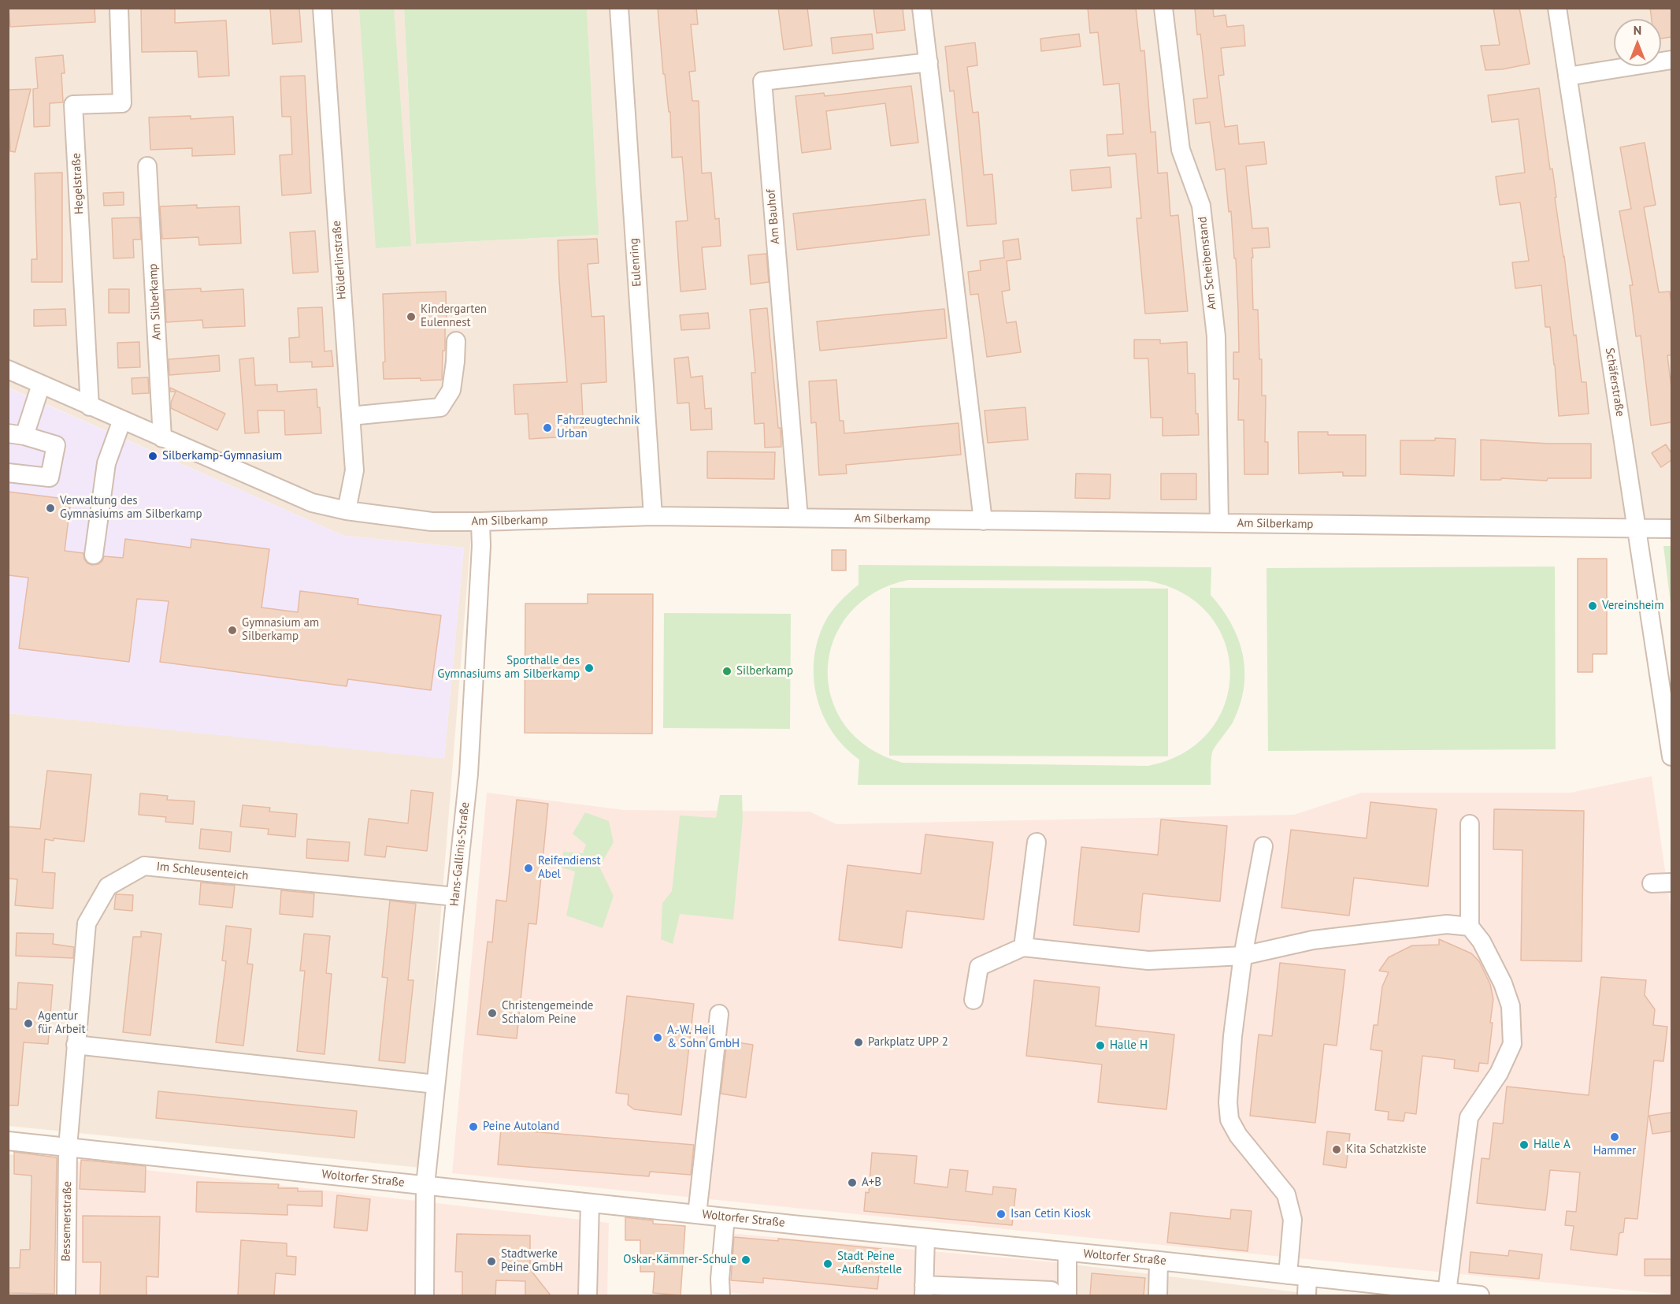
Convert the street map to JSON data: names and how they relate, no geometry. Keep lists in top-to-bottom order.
{
  "streets": {
    "street": [
      "Hegelstraße",
      "Am Bauhof",
      "Hölderlinstraße",
      "Eulenring",
      "Am Scheibenstand",
      "Am Silberkamp",
      "Schäferstraße",
      "Hans-Gallinis-Straße",
      "Im Schleusenteich",
      "Woltorfer Straße",
      "Bessemerstraße"
    ]
  },
  "crossings": [
    ["Hegelstraße", "Am Silberkamp"],
    ["Am Bauhof", "Am Silberkamp"],
    ["Hölderlinstraße", "Am Silberkamp"],
    ["Eulenring", "Am Silberkamp"],
    ["Am Scheibenstand", "Am Silberkamp"],
    ["Am Silberkamp", "Schäferstraße"],
    ["Am Silberkamp", "Hans-Gallinis-Straße"],
    ["Hans-Gallinis-Straße", "Im Schleusenteich"],
    ["Hans-Gallinis-Straße", "Woltorfer Straße"],
    ["Im Schleusenteich", "Woltorfer Straße"],
    ["Im Schleusenteich", "Bessemerstraße"],
    ["Woltorfer Straße", "Bessemerstraße"]
  ],
  "places": [
    "Kindergarten Eulennest",
    "Fahrzeugtechnik Urban",
    "Silberkamp-Gymnasium",
    "Verwaltung des Gymnasiums am Silberkamp",
    "Vereinsheim",
    "Gymnasium am Silberkamp",
    "Sporthalle des Gymnasiums am Silberkamp",
    "Silberkamp",
    "Reifendienst Abel",
    "Christengemeinde Schalom Peine",
    "Agentur für Arbeit",
    "A.-W. Heil & Sohn GmbH",
    "Parkplatz UPP 2",
    "Halle H",
    "Peine Autoland",
    "Hammer",
    "Halle A",
    "Kita Schatzkiste",
    "A+B",
    "Isan Cetin Kiosk",
    "Oskar-Kämmer-Schule",
    "Stadtwerke Peine GmbH",
    "Stadt Peine -Außenstelle"
  ],
  "north": "top"
}
